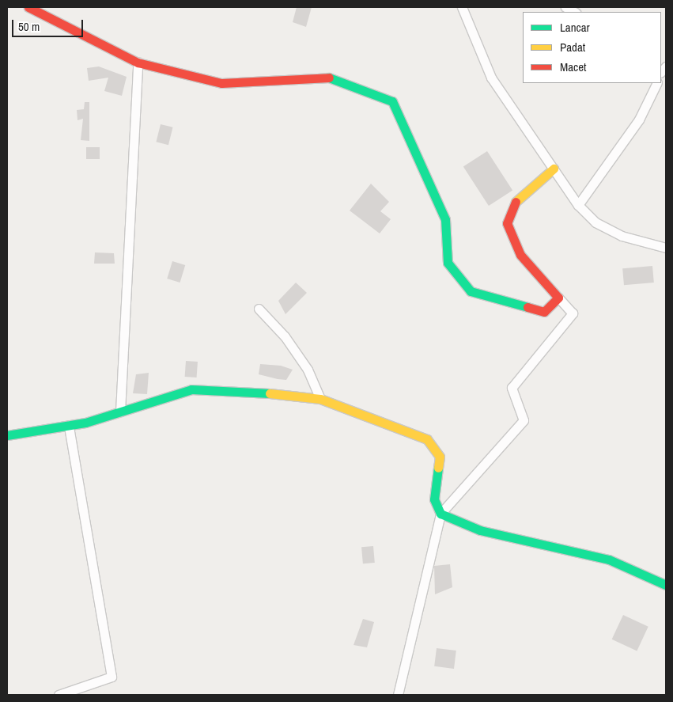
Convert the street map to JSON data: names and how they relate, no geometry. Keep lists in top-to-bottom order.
{
  "legend": ["Lancar", "Padat", "Macet"],
  "scale_bar": "50 m"
}
